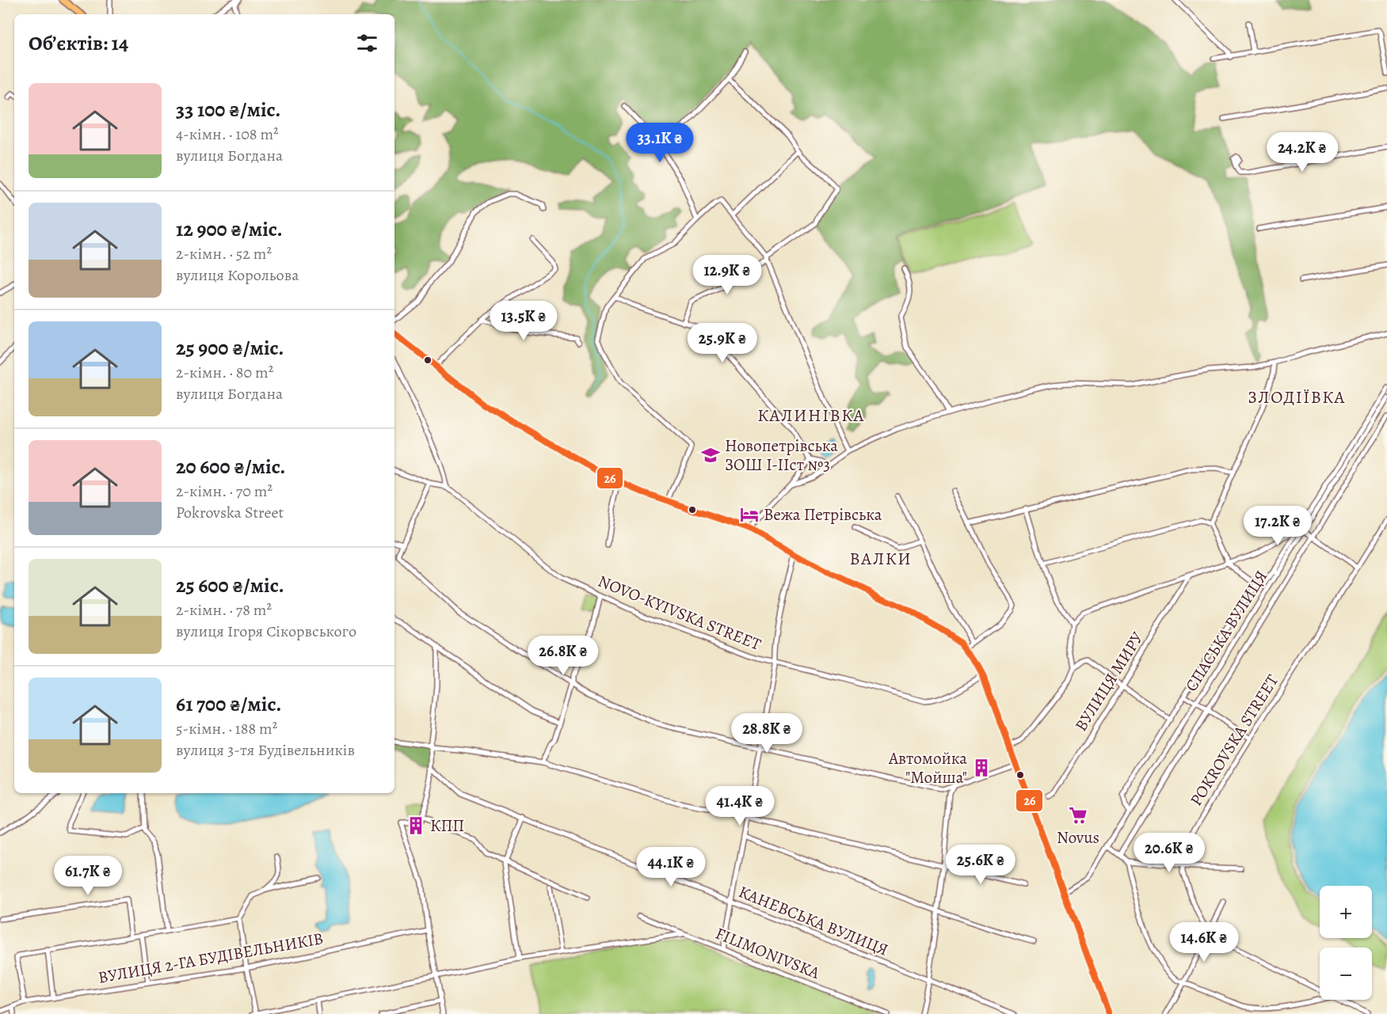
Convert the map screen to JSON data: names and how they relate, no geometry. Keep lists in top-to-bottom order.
{
  "streets": {
    "street": [
      "NOVO-KYIVSKA STREET",
      "СПАСЬКА ВУЛИЦЯ",
      "ВУЛИЦЯ МИРУ",
      "POKROVSKA STREET",
      "КАНЕВСЬКА ВУЛИЦЯ",
      "FILIMONIVSKA",
      "ВУЛИЦЯ 2-ГА БУДІВЕЛЬНИКІВ"
    ]
  },
  "districts": ["ЗЛОДІЇВКА", "КАЛИНІВКА", "ВАЛКИ"],
  "places": {
    "school or university": ["Новопетрівська ЗОШ I-IIст №3"],
    "hotel": ["Вежа Петрівська"],
    "building": ["Автомойка \"Мойша\"", "КПП"],
    "supermarket": ["Novus"]
  },
  "lines": ["transit line 26"],
  "page": {
    "heading": "Об’єктів: 14",
    "list": [
      {
        "name": "33 100 ₴/міс.",
        "note": "4-кімн. · 108 m² · вулиця Богдана"
      },
      {
        "name": "12 900 ₴/міс.",
        "note": "2-кімн. · 52 m² · вулиця Корольова"
      },
      {
        "name": "25 900 ₴/міс.",
        "note": "2-кімн. · 80 m² · вулиця Богдана"
      },
      {
        "name": "20 600 ₴/міс.",
        "note": "2-кімн. · 70 m² · Pokrovska Street"
      },
      {
        "name": "25 600 ₴/міс.",
        "note": "2-кімн. · 78 m² · вулиця Ігоря Сікорвського"
      },
      {
        "name": "61 700 ₴/міс.",
        "note": "5-кімн. · 188 m² · вулиця 3-тя Будівельників"
      }
    ],
    "price": [
      "33.1K ₴",
      "24.2K ₴",
      "12.9K ₴",
      "13.5K ₴",
      "25.9K ₴",
      "17.2K ₴",
      "26.8K ₴",
      "28.8K ₴",
      "41.4K ₴",
      "20.6K ₴",
      "25.6K ₴",
      "44.1K ₴",
      "61.7K ₴",
      "14.6K ₴"
    ],
    "map_buttons": ["+", "−"]
  }
}
